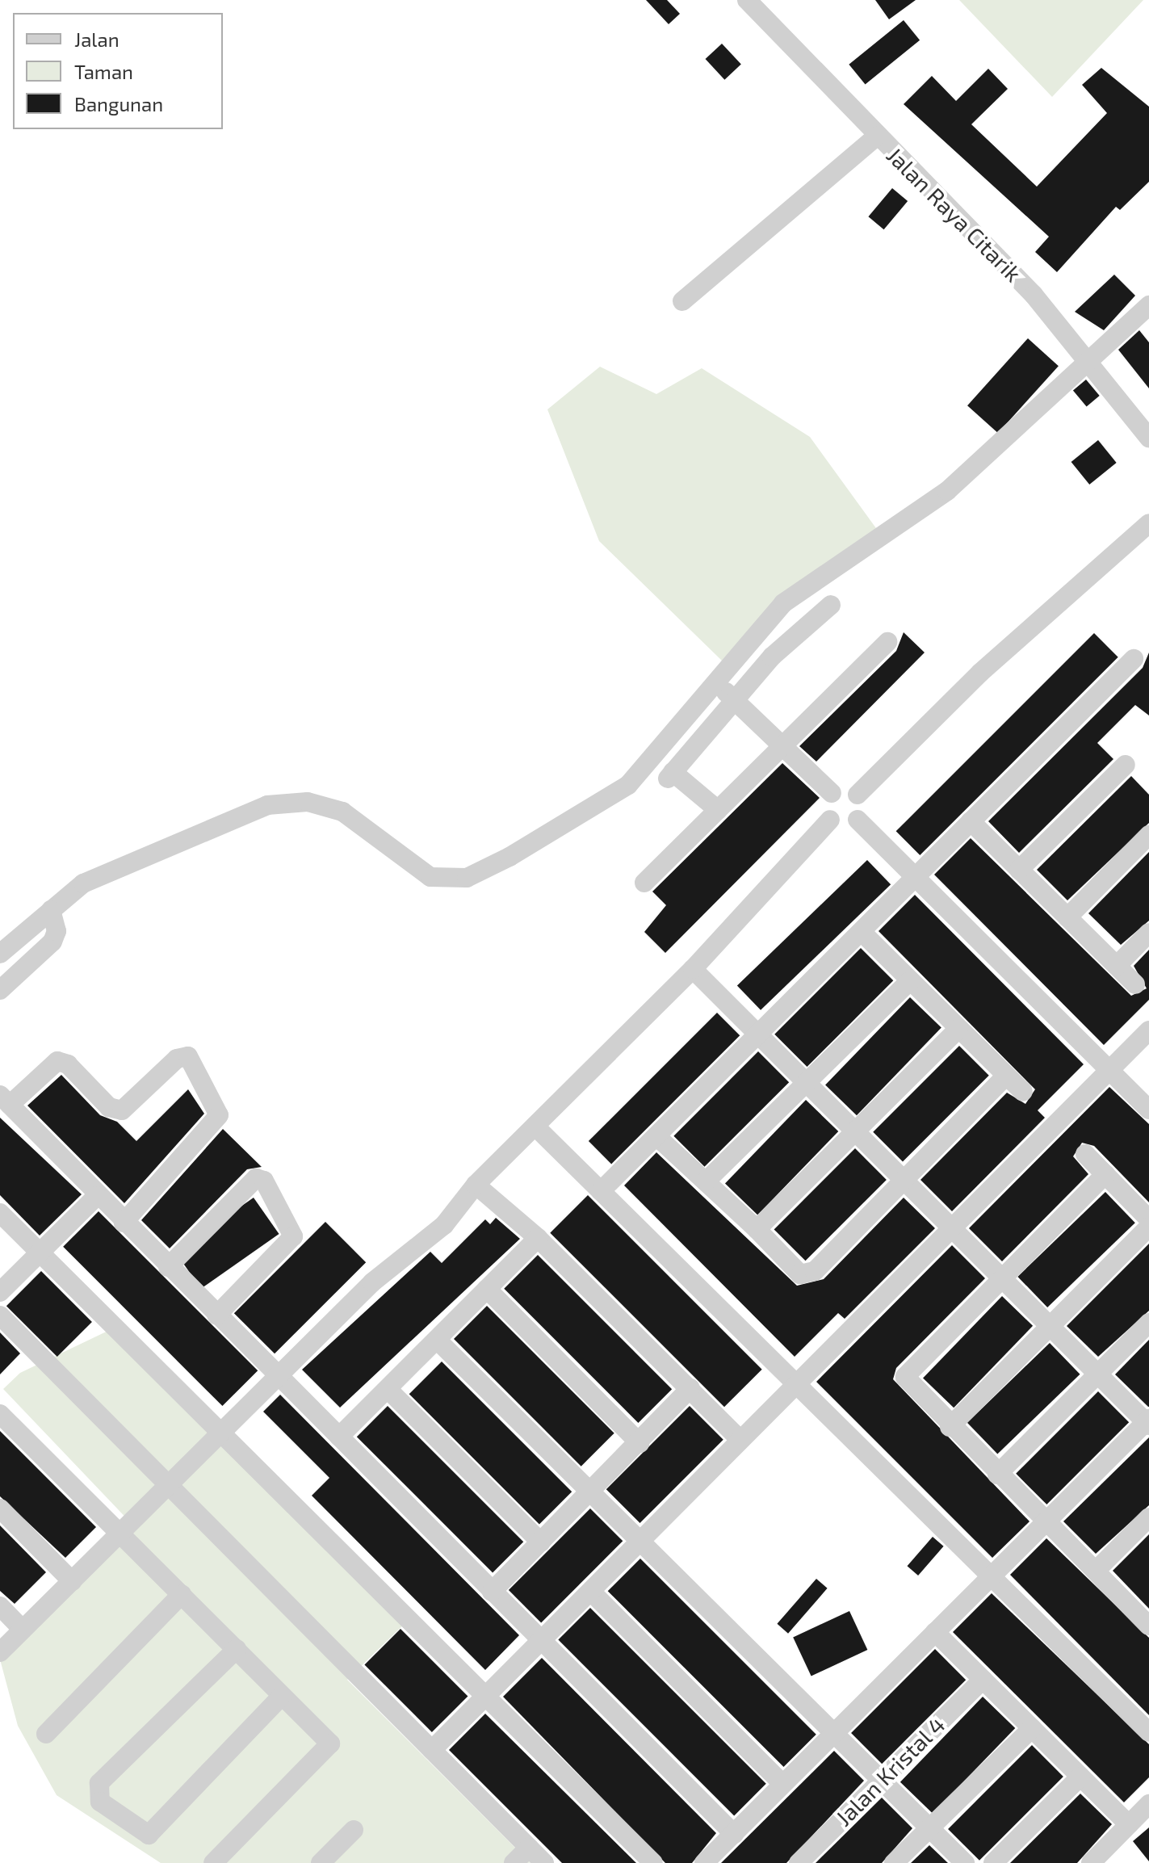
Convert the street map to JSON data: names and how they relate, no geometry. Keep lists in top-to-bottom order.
{
  "streets": {
    "street": ["Jalan Raya Citarik", "Jalan Kristal 4"]
  },
  "legend": ["Jalan", "Taman", "Bangunan"]
}
